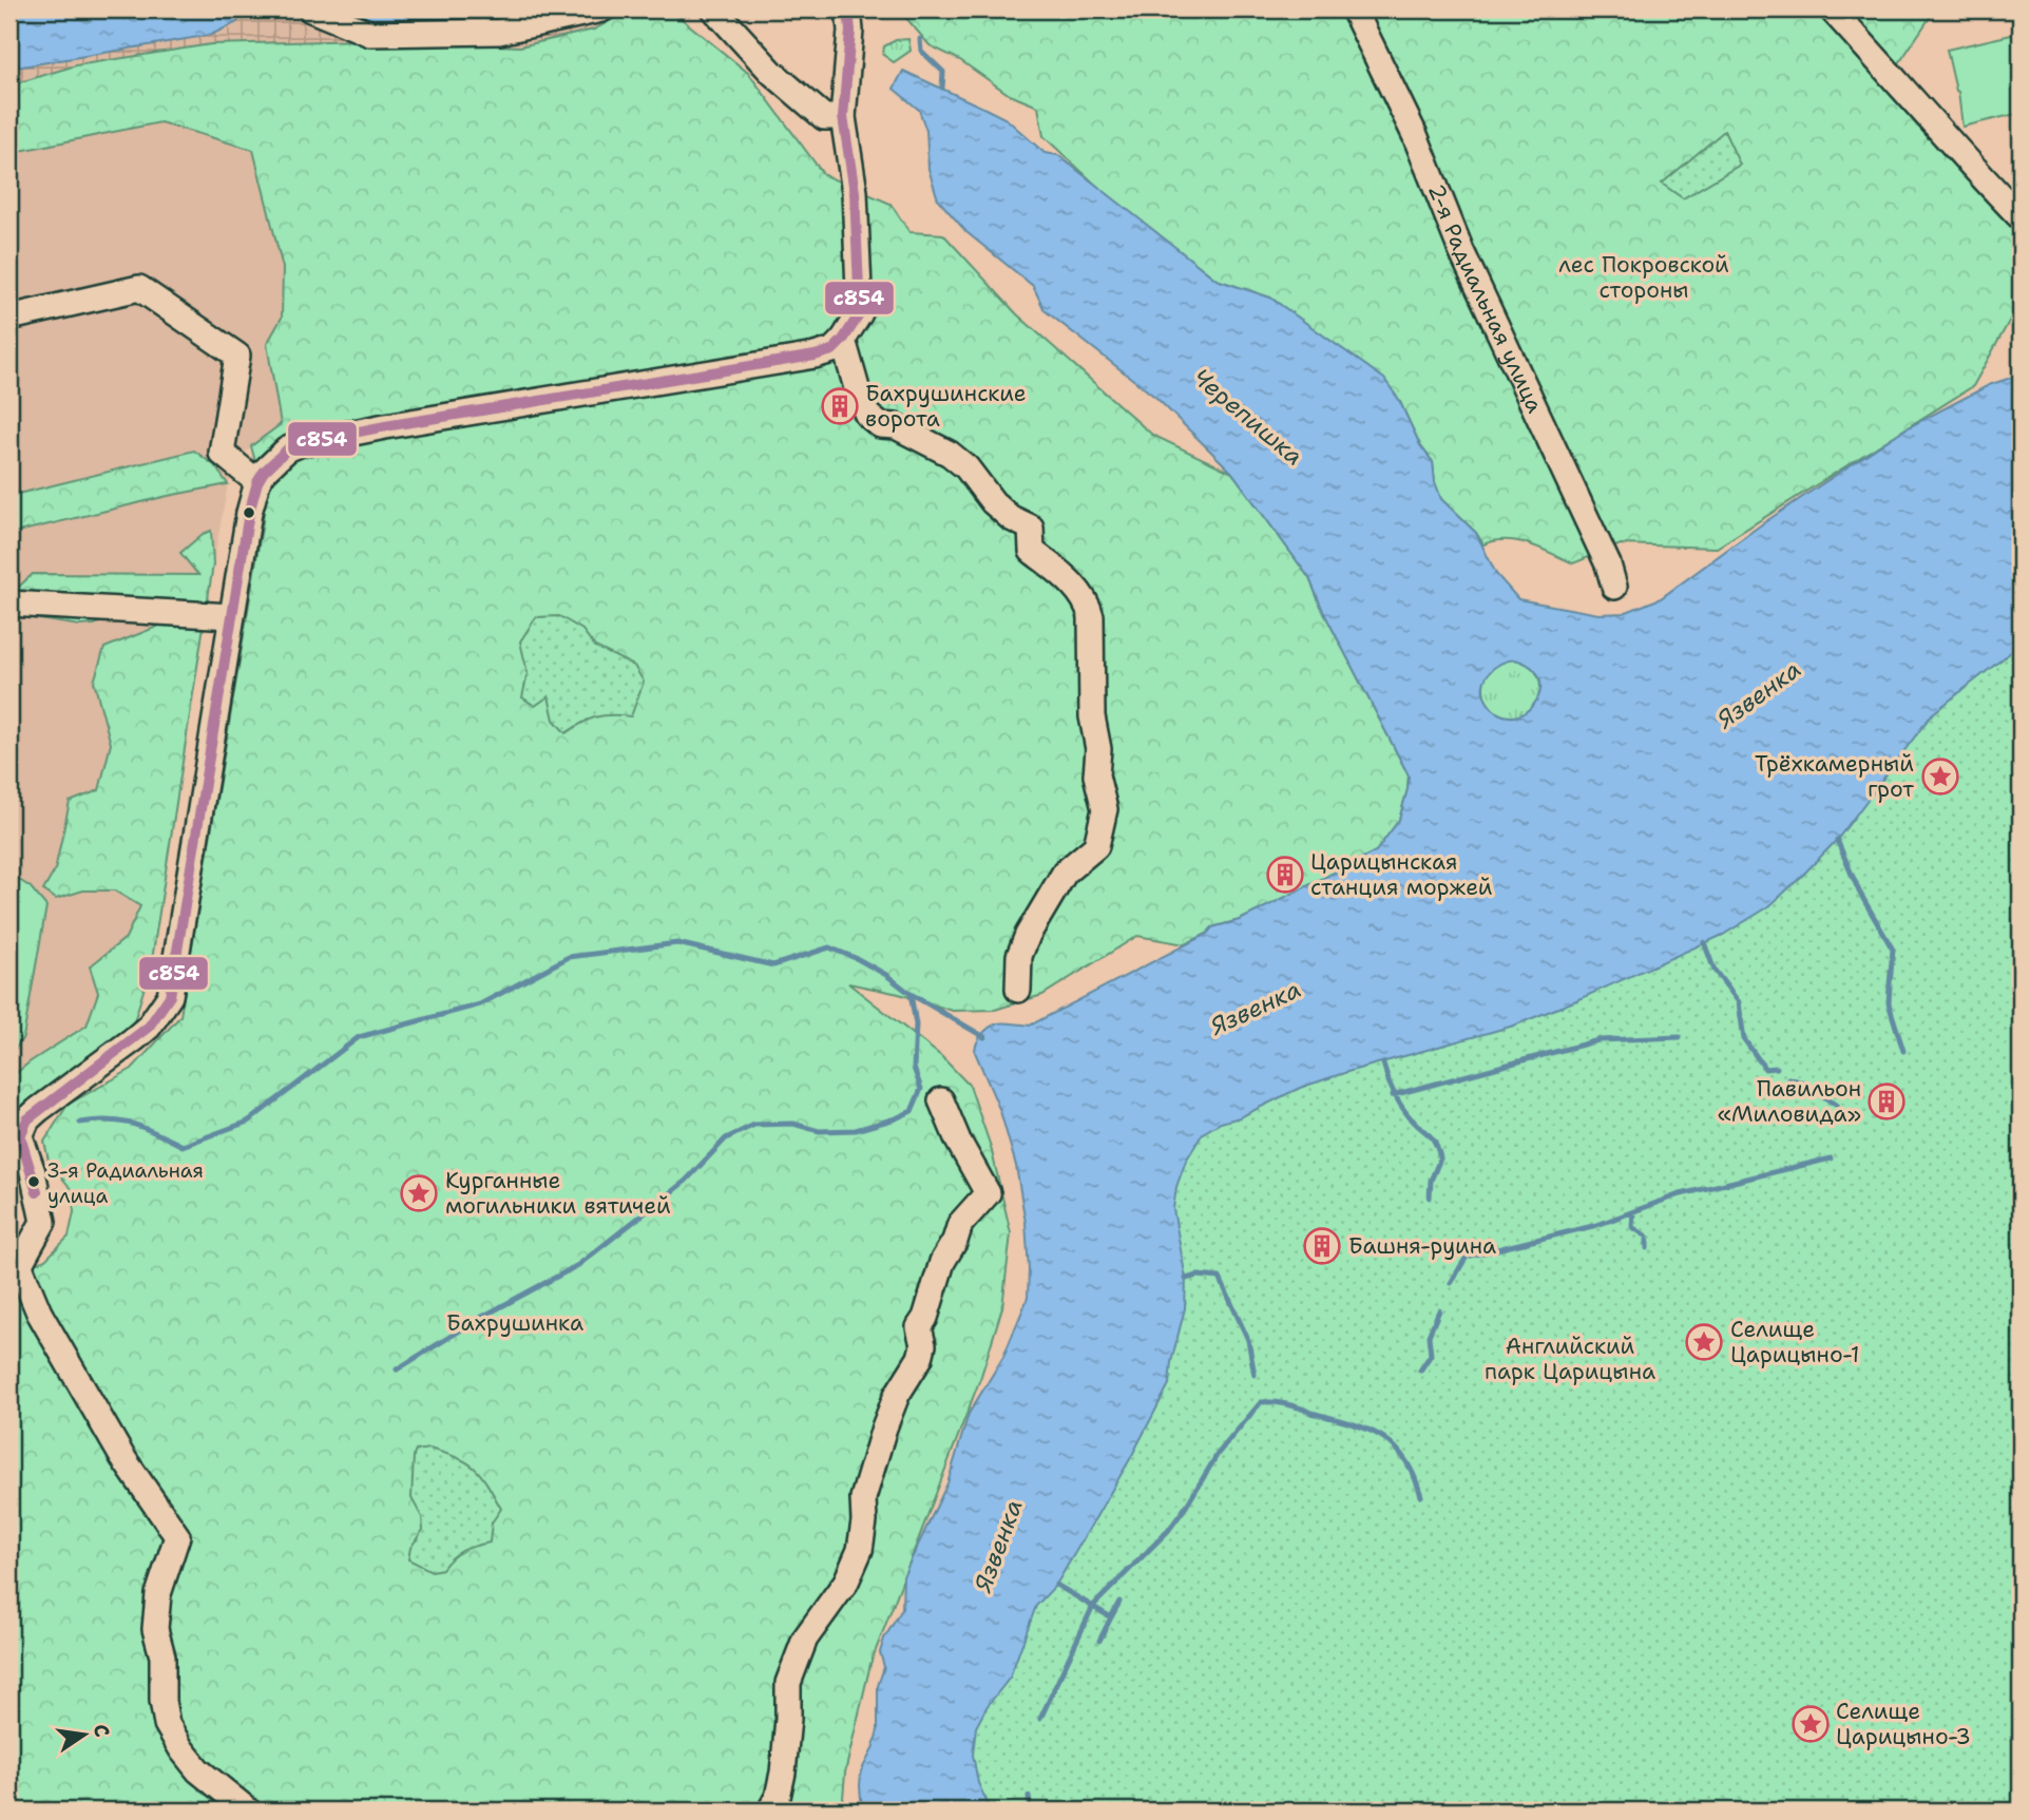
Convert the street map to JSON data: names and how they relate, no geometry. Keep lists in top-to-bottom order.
{
  "streets": {
    "street": ["2-я Радиальная улица"]
  },
  "water": ["Черепишка", "Язвенка"],
  "parks": ["лес Покровской стороны", "Бахрушинка", "Английский парк Царицына"],
  "places": {
    "building": [
      "Бахрушинские ворота",
      "Царицынская станция моржей",
      "Павильон «Миловида»",
      "Башня-руина"
    ],
    "place": [
      "Трёхкамерный грот",
      "Курганные могильники вятичей",
      "Селище Царицыно-1",
      "Селище Царицыно-3"
    ],
    "other": ["З-я Радиальная улица"]
  },
  "lines": ["transit line с854"],
  "north": "right"
}
